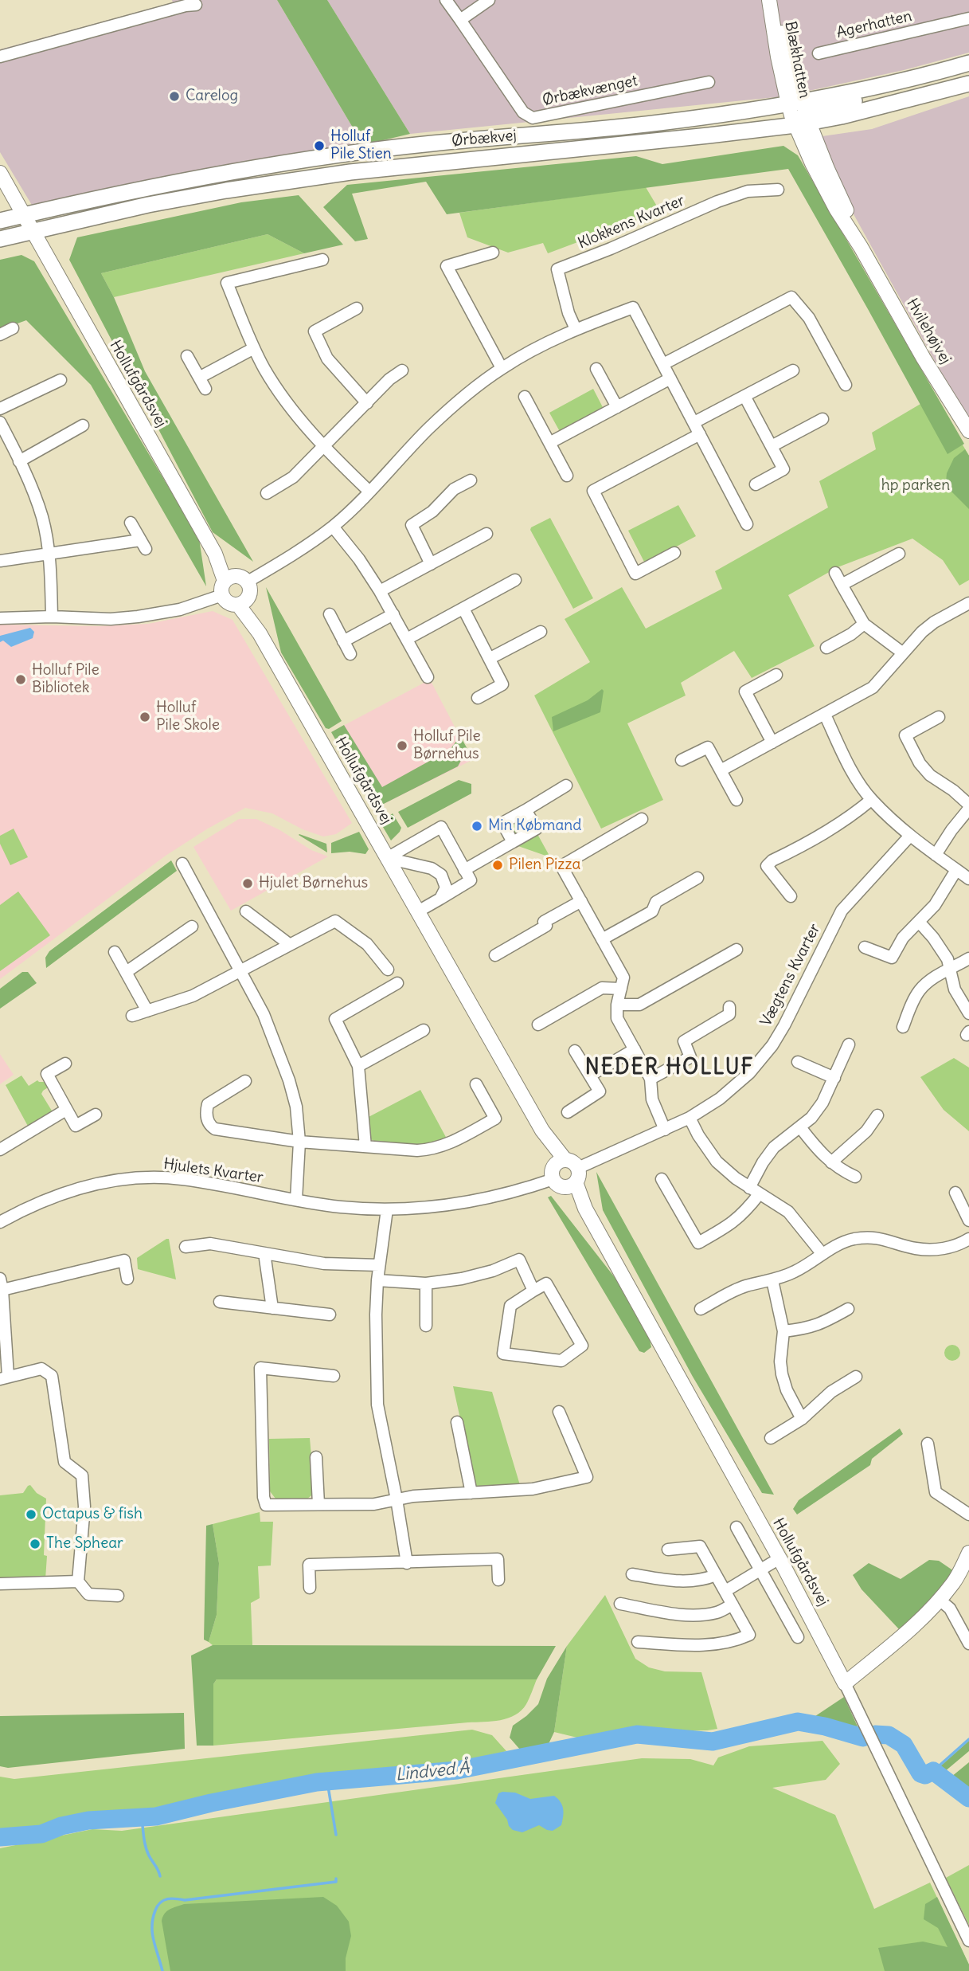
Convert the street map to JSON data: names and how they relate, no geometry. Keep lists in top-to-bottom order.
{
  "streets": {
    "main road": ["Ørbækvej"],
    "street": [
      "Agerhatten",
      "Blækhatten",
      "Ørbækvænget",
      "Klokkens Kvarter",
      "Hvilehøjvej",
      "Hollufgårdsvej",
      "Vægtens Kvarter",
      "Hjulets Kvarter"
    ]
  },
  "crossings": [
    ["Blækhatten", "Ørbækvej"],
    ["Blækhatten", "Hvilehøjvej"],
    ["Ørbækvej", "Hvilehøjvej"],
    ["Ørbækvej", "Hollufgårdsvej"],
    ["Hollufgårdsvej", "Vægtens Kvarter"],
    ["Hollufgårdsvej", "Hjulets Kvarter"]
  ],
  "districts": ["NEDER HOLLUF"],
  "water": ["Lindved Å"],
  "parks": ["hp parken"],
  "places": [
    "Carelog",
    "Holluf Pile Stien",
    "Holluf Pile Bibliotek",
    "Holluf Pile Skole",
    "Holluf Pile Børnehus",
    "Min Købmand",
    "Pilen Pizza",
    "Hjulet Børnehus",
    "Octapus & fish",
    "The Sphear"
  ]
}
